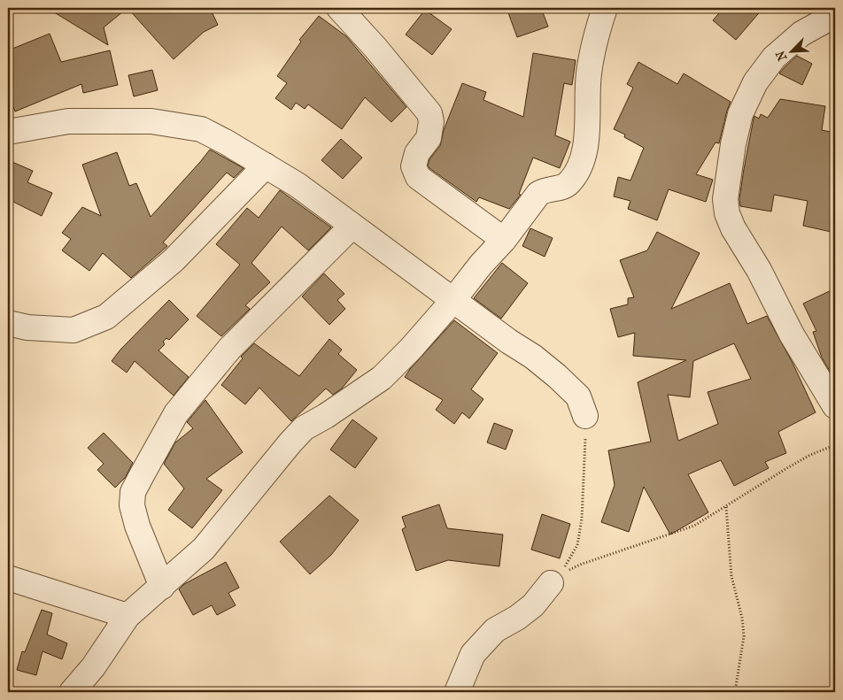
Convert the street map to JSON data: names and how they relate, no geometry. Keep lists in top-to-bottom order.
{
  "north": "bottom left"
}
